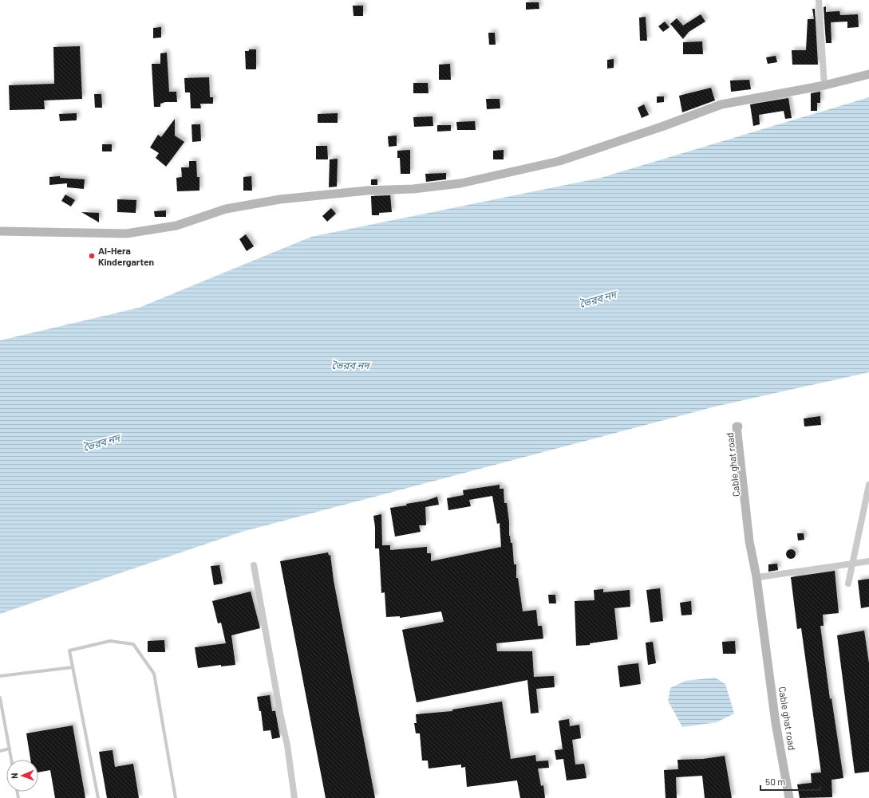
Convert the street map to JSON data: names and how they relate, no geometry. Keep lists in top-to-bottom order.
{
  "streets": {
    "street": ["Cable ghat road"]
  },
  "water": ["ভৈরব নদ"],
  "places": ["Al-Hera Kindergarten"],
  "scale_bar": "50 m",
  "north": "left"
}
